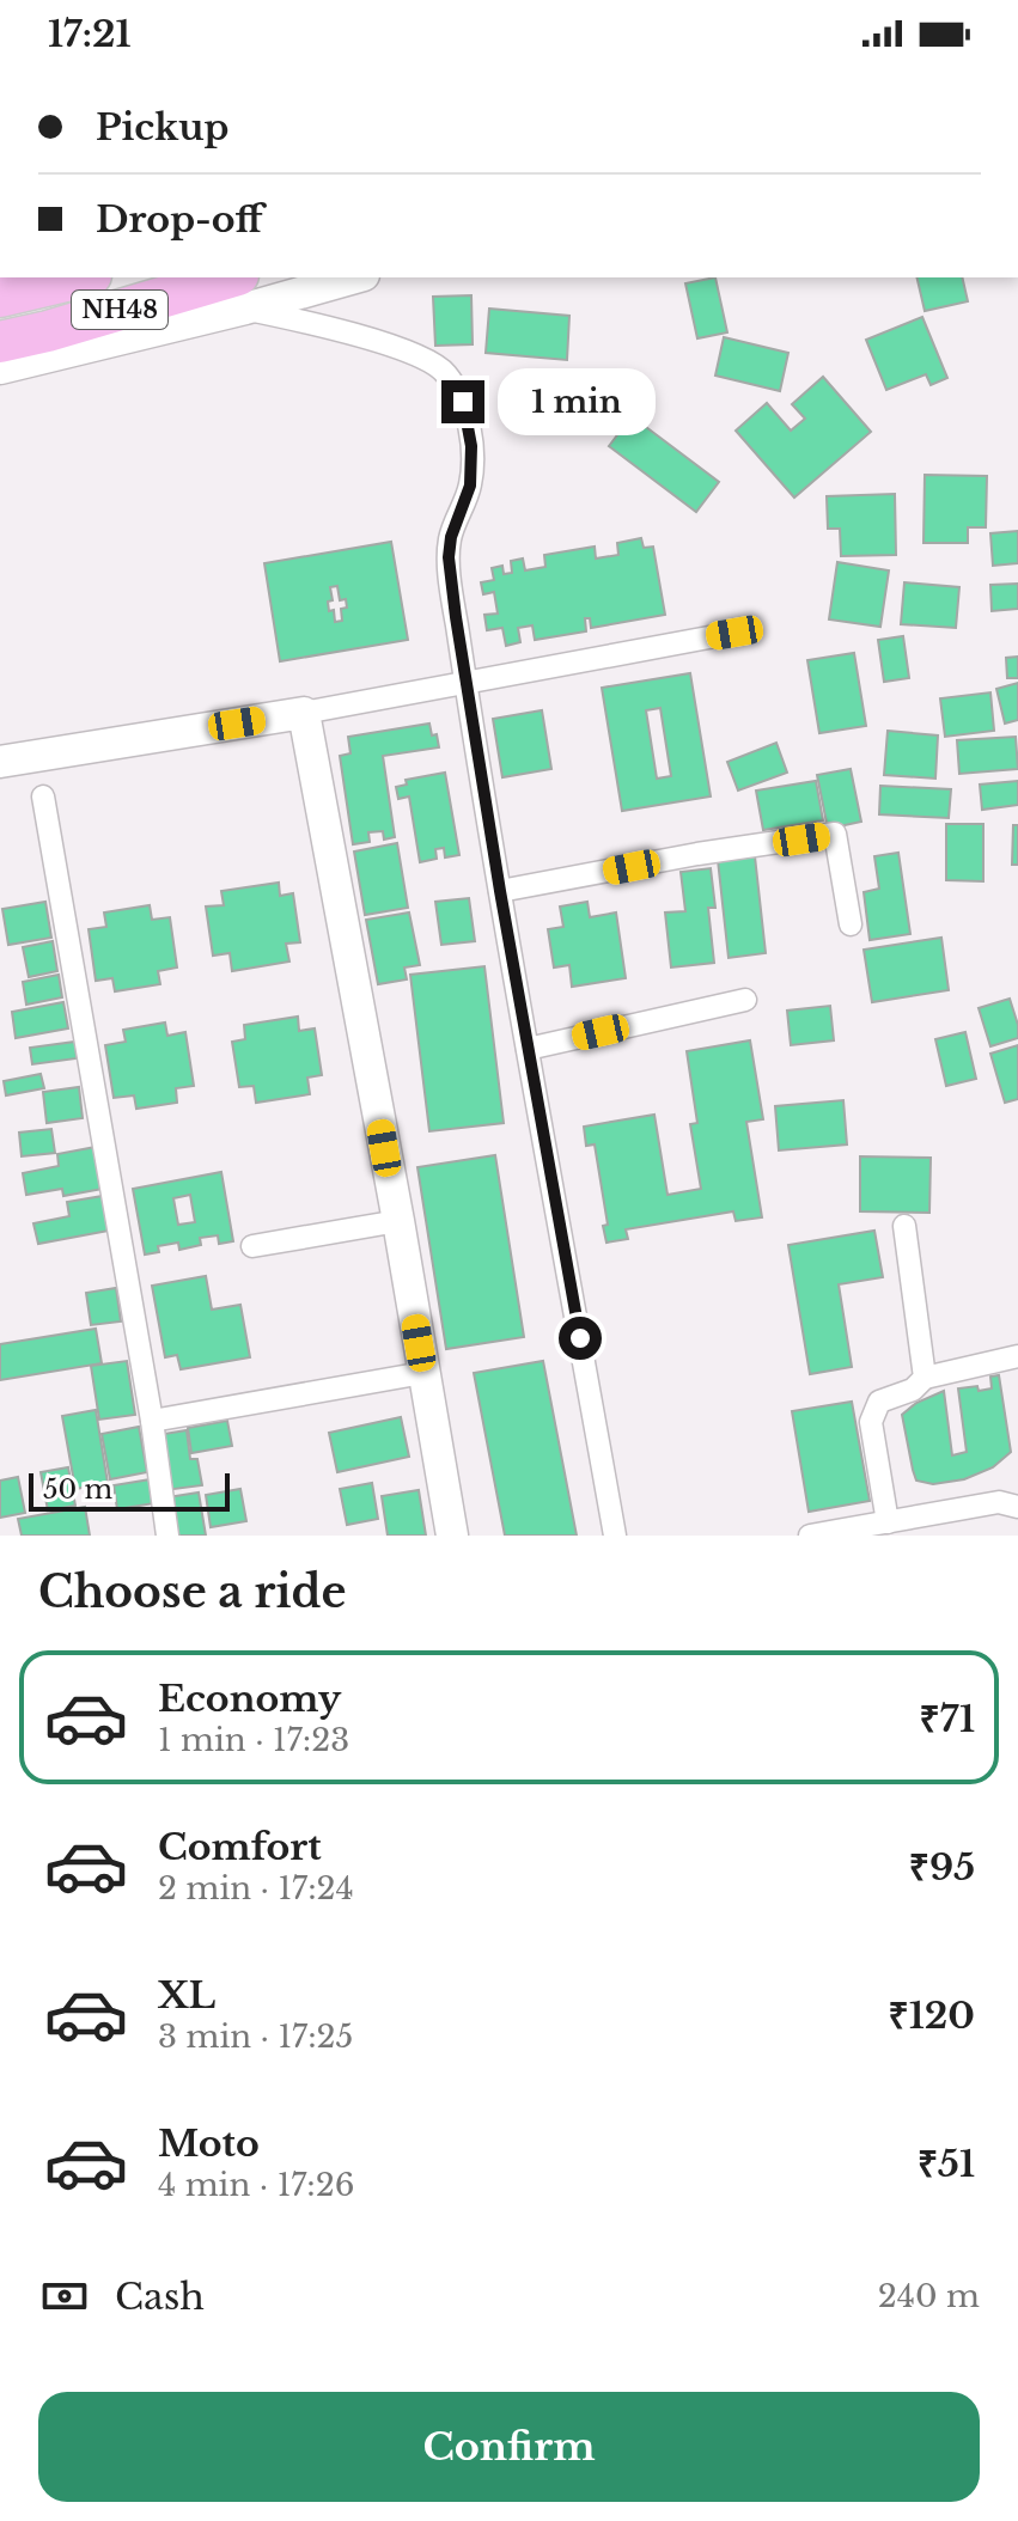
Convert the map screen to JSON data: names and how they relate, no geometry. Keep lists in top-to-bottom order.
{
  "streets": {
    "highway": ["NH48"]
  },
  "scale_bar": "50 m",
  "page": {
    "status": "17:21",
    "banner": ["Pickup", "Drop-off"],
    "bubble": "1 min",
    "scale": "50 m",
    "heading": "Choose a ride",
    "list": [
      {
        "name": "Economy",
        "note": "1 min · 17:23",
        "value": "₹71"
      },
      {
        "name": "Comfort",
        "note": "2 min · 17:24",
        "value": "₹95"
      },
      {
        "name": "XL",
        "note": "3 min · 17:25",
        "value": "₹120"
      },
      {
        "name": "Moto",
        "note": "4 min · 17:26",
        "value": "₹51"
      }
    ],
    "pay": ["Cash", "240 m"],
    "buttons": "Confirm"
  }
}
